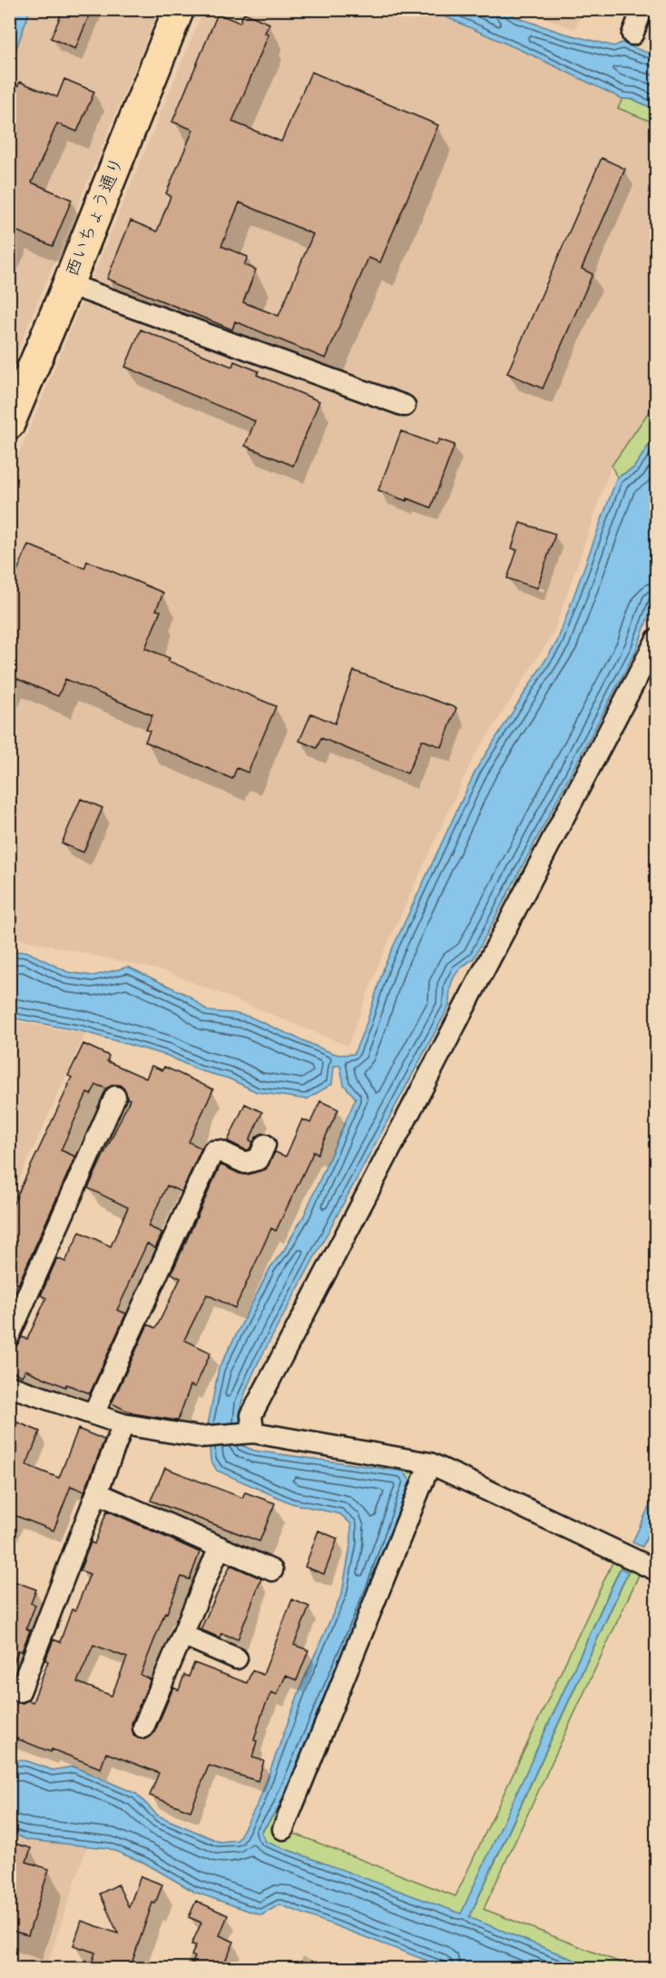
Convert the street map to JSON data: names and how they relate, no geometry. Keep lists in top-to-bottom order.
{
  "streets": {
    "highway": ["西いちょう通り"]
  }
}
